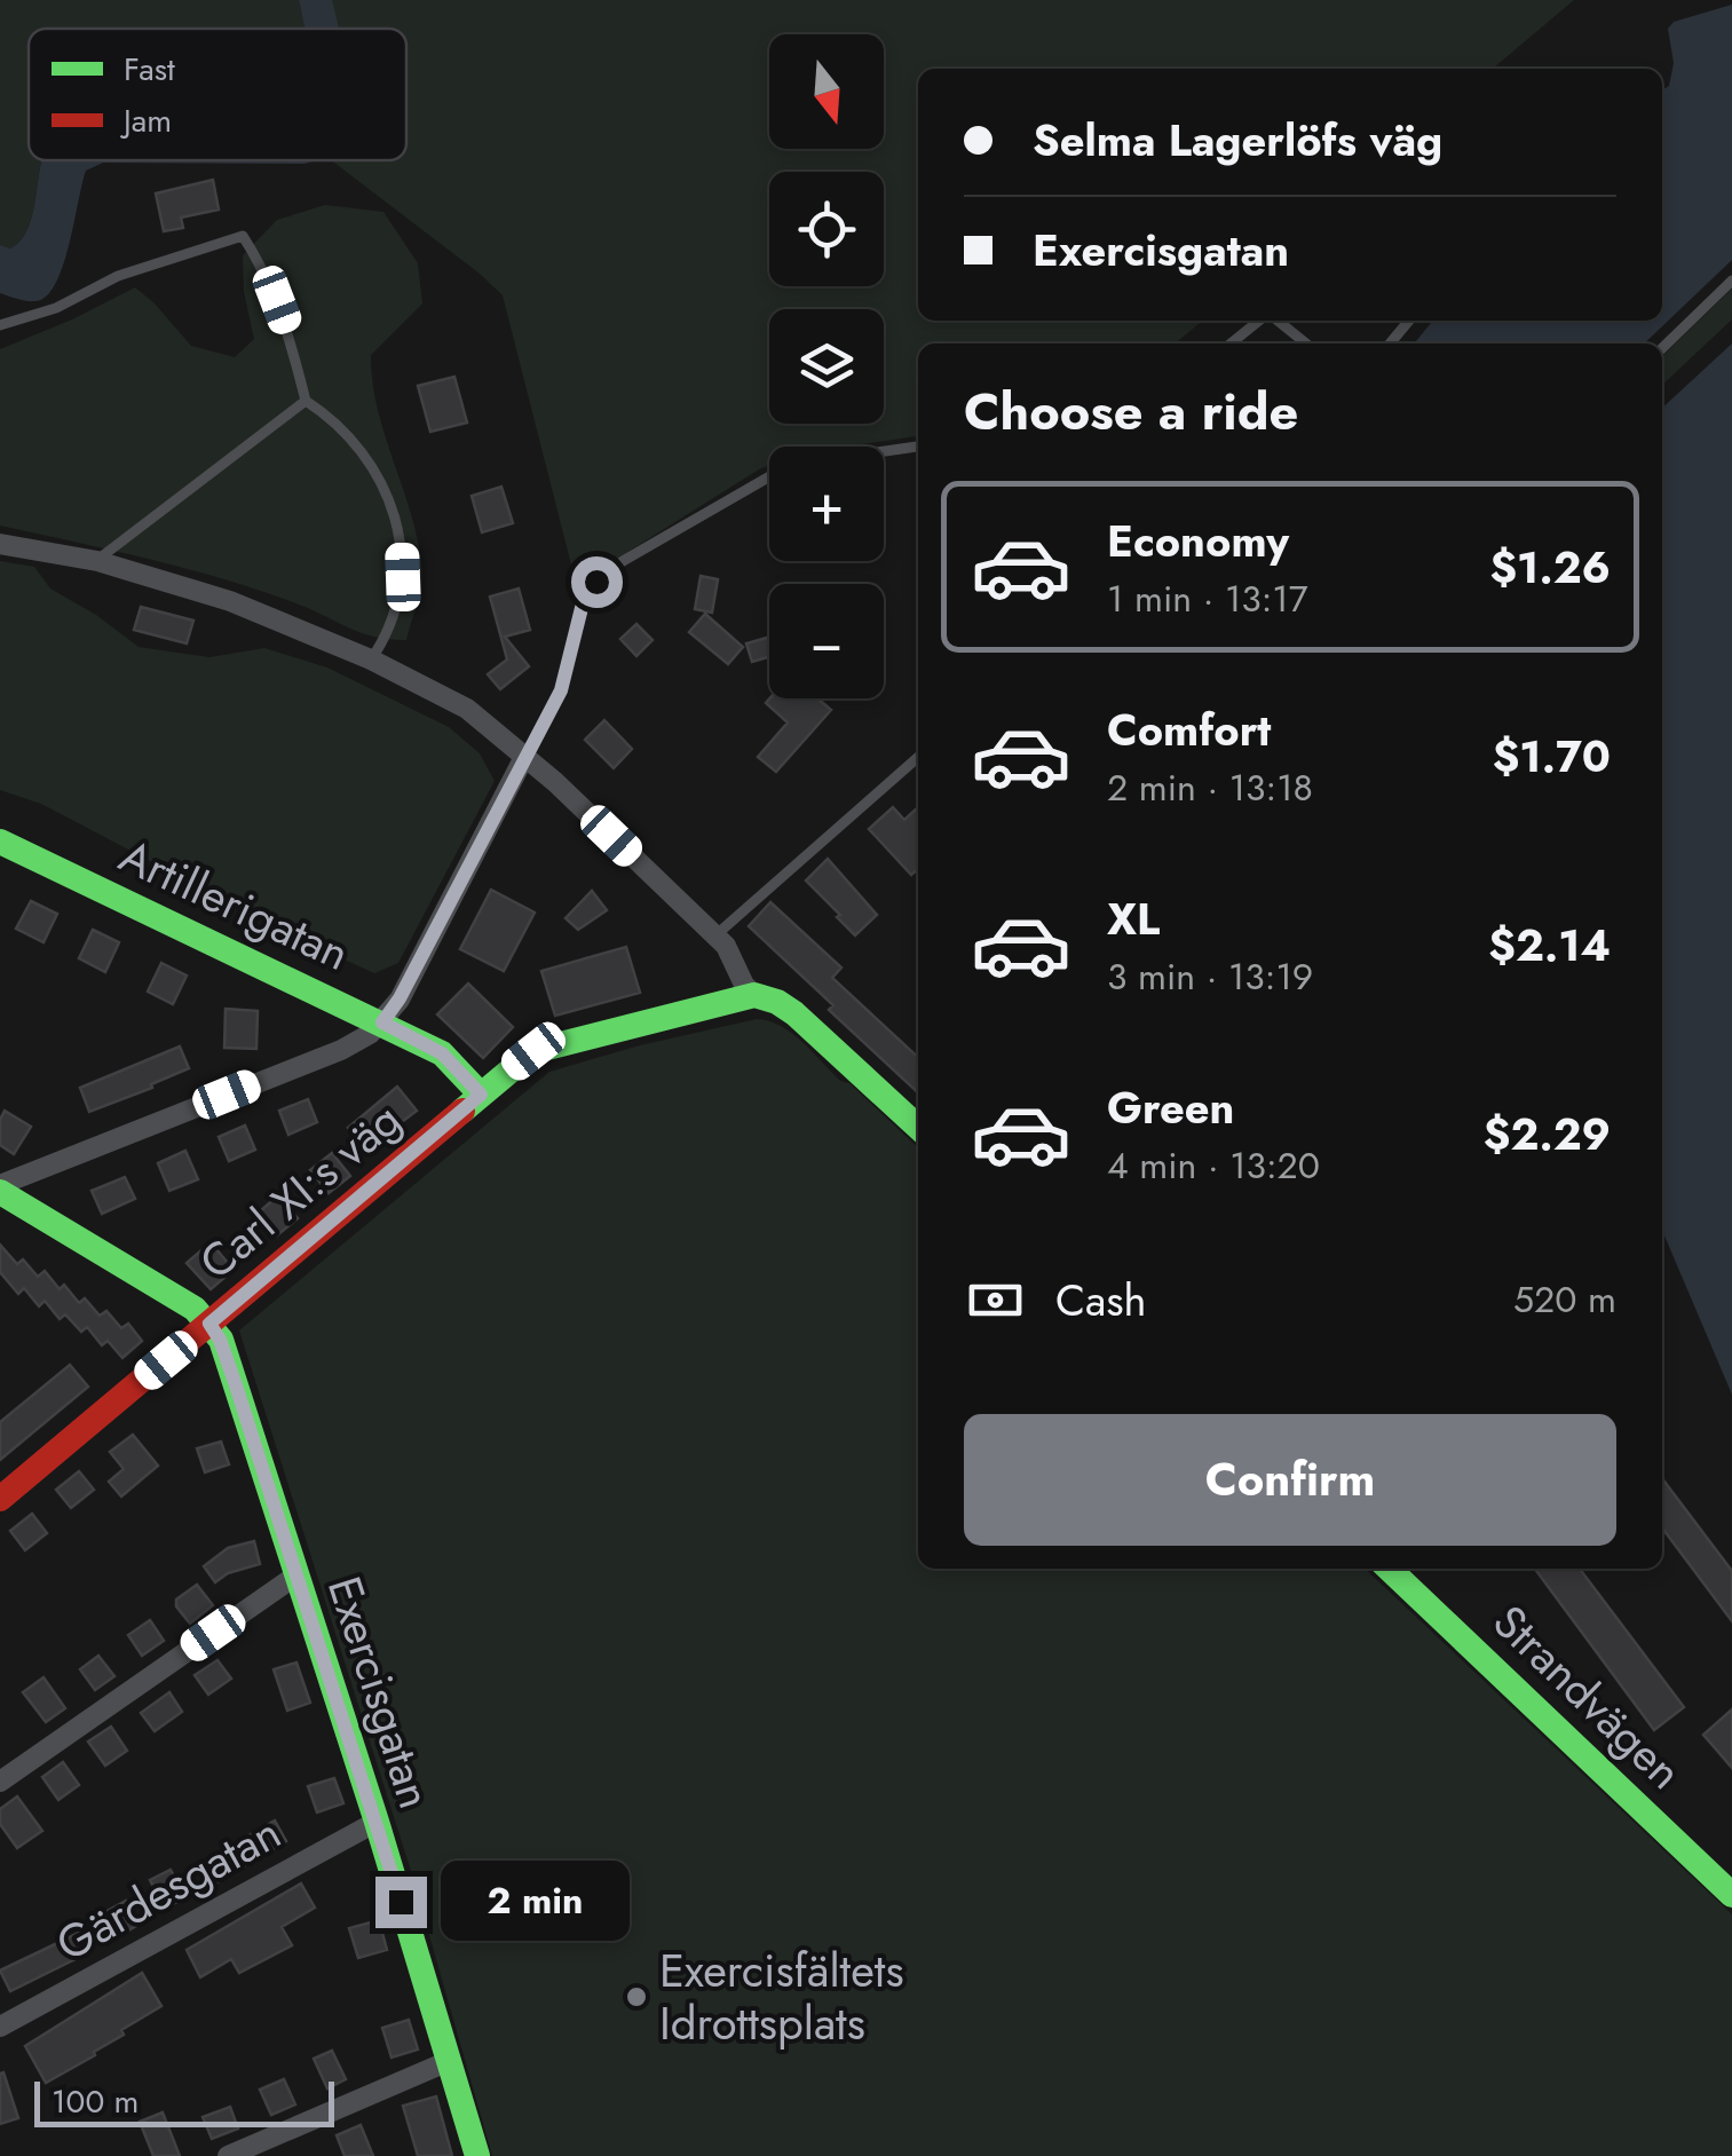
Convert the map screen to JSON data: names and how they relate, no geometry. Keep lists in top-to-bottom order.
{
  "streets": {
    "street": [
      "Artillerigatan",
      "Carl XI:s väg",
      "Exercisgatan",
      "Strandvägen",
      "Gärdesgatan"
    ]
  },
  "crossings": [
    ["Artillerigatan", "Carl XI:s väg"],
    ["Carl XI:s väg", "Exercisgatan"],
    ["Exercisgatan", "Gärdesgatan"]
  ],
  "places": ["Exercisfältets Idrottsplats"],
  "legend": ["Fast", "Jam"],
  "scale_bar": "100 m",
  "north": "bottom",
  "page": {
    "map_buttons": ["+", "−"],
    "banner": ["Selma Lagerlöfs väg", "Exercisgatan"],
    "heading": "Choose a ride",
    "list": [
      {
        "name": "Economy",
        "note": "1 min · 13:17",
        "value": "$1.26"
      },
      {
        "name": "Comfort",
        "note": "2 min · 13:18",
        "value": "$1.70"
      },
      {
        "name": "XL",
        "note": "3 min · 13:19",
        "value": "$2.14"
      },
      {
        "name": "Green",
        "note": "4 min · 13:20",
        "value": "$2.29"
      }
    ],
    "pay": ["Cash", "520 m"],
    "buttons": "Confirm",
    "bubble": "2 min",
    "scale": "100 m"
  }
}
